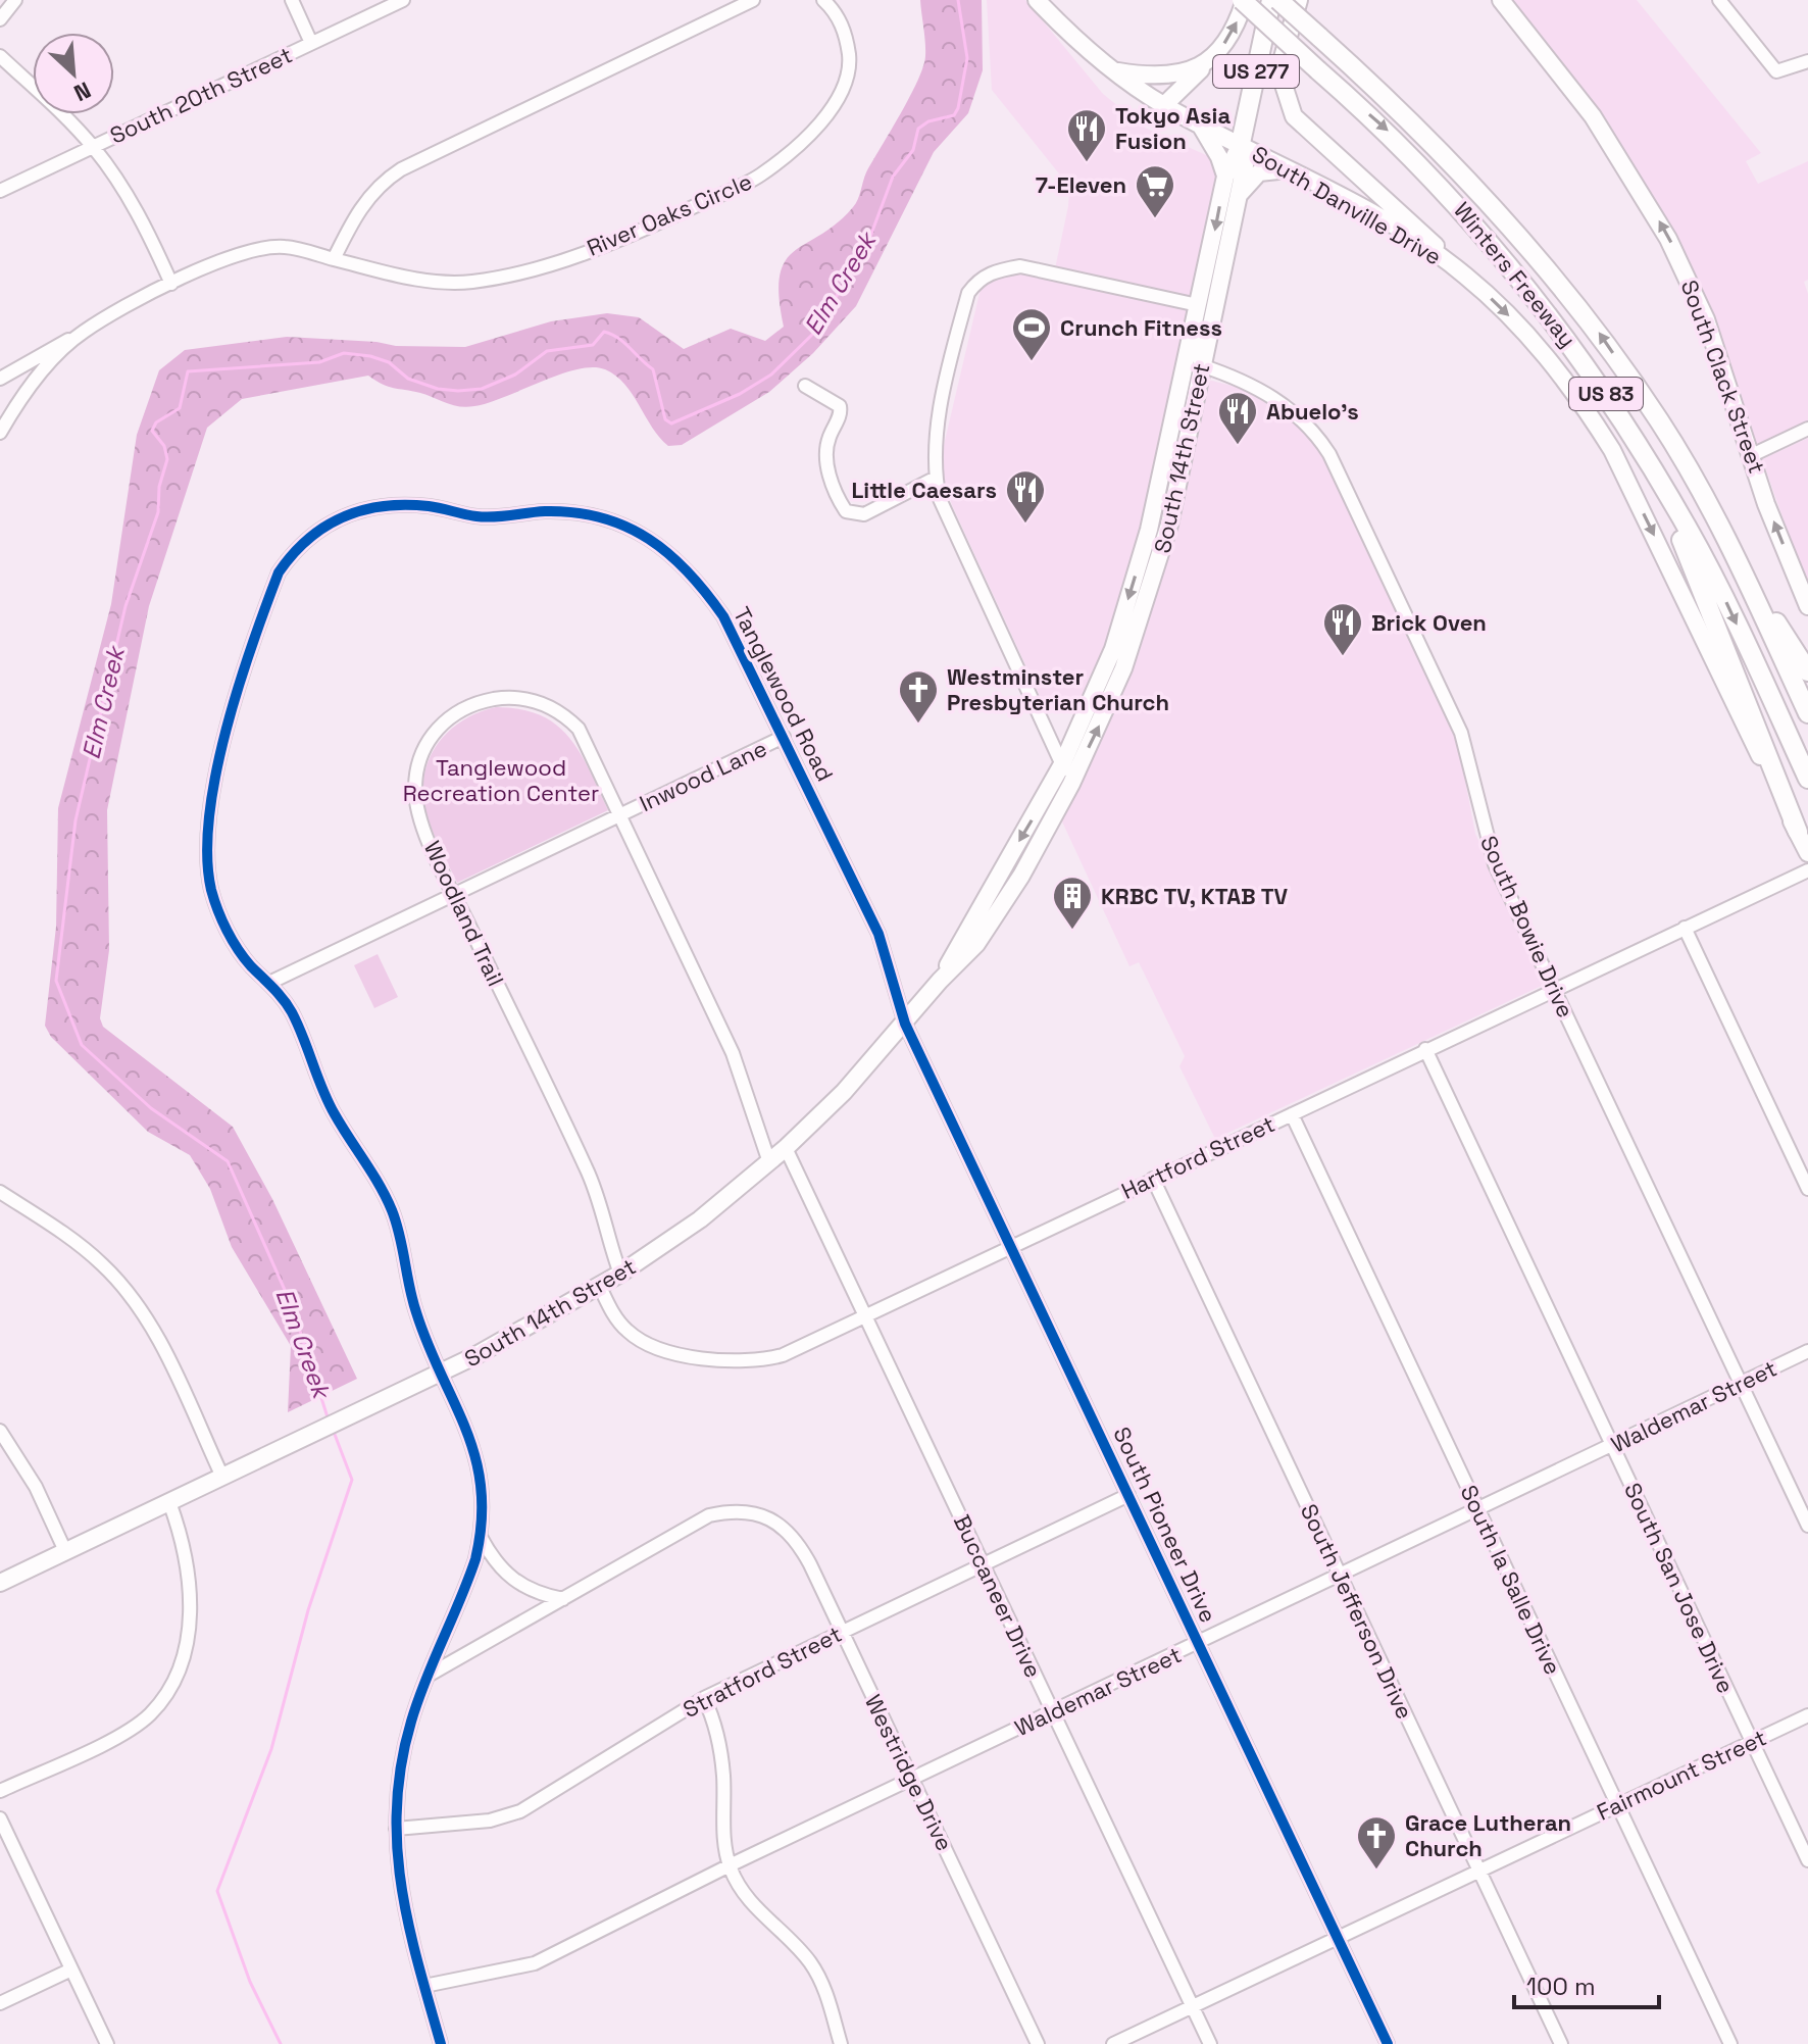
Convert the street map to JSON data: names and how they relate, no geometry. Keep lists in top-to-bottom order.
{
  "streets": {
    "highway": ["US 277", "Winters Freeway", "US 83"],
    "main road": ["South Danville Drive", "South Clack Street", "South 14th Street"],
    "street": [
      "South 20th Street",
      "River Oaks Circle",
      "Tanglewood Road",
      "Inwood Lane",
      "Woodland Trail",
      "South Bowie Drive",
      "Hartford Street",
      "Waldemar Street",
      "South Pioneer Drive",
      "South la Salle Drive",
      "South San Jose Drive",
      "Buccaneer Drive",
      "South Jefferson Drive",
      "Stratford Street",
      "Westridge Drive",
      "Fairmount Street"
    ]
  },
  "crossings": [
    ["US 277", "South Danville Drive"],
    ["US 277", "South 14th Street"],
    ["South Danville Drive", "South 14th Street"],
    ["South 14th Street", "Tanglewood Road"],
    ["South 14th Street", "Woodland Trail"],
    ["South 14th Street", "South Bowie Drive"],
    ["South 14th Street", "Hartford Street"],
    ["South 14th Street", "South Pioneer Drive"],
    ["South 14th Street", "Buccaneer Drive"],
    ["Tanglewood Road", "Inwood Lane"],
    ["Tanglewood Road", "South Pioneer Drive"],
    ["Inwood Lane", "Woodland Trail"],
    ["South Bowie Drive", "Hartford Street"],
    ["South Bowie Drive", "Waldemar Street"],
    ["Hartford Street", "South Pioneer Drive"],
    ["Hartford Street", "South la Salle Drive"],
    ["Hartford Street", "South San Jose Drive"],
    ["Hartford Street", "Buccaneer Drive"],
    ["Hartford Street", "South Jefferson Drive"],
    ["Waldemar Street", "South Pioneer Drive"],
    ["Waldemar Street", "South la Salle Drive"],
    ["Waldemar Street", "South San Jose Drive"],
    ["Waldemar Street", "Buccaneer Drive"],
    ["Waldemar Street", "South Jefferson Drive"],
    ["Waldemar Street", "Westridge Drive"],
    ["South Pioneer Drive", "Stratford Street"],
    ["South Pioneer Drive", "Fairmount Street"],
    ["South la Salle Drive", "Fairmount Street"],
    ["South San Jose Drive", "Fairmount Street"],
    ["Buccaneer Drive", "Stratford Street"],
    ["Buccaneer Drive", "Fairmount Street"],
    ["South Jefferson Drive", "Fairmount Street"],
    ["Stratford Street", "Westridge Drive"]
  ],
  "one_way": ["South Danville Drive", "South Clack Street"],
  "water": ["Elm Creek"],
  "parks": ["Tanglewood Recreation Center"],
  "places": {
    "restaurant": [
      "Tokyo Asia Fusion",
      "Abuelo's",
      "Little Caesars",
      "Brick Oven"
    ],
    "supermarket": ["7-Eleven"],
    "sports": ["Crunch Fitness"],
    "church": ["Westminster Presbyterian Church", "Grace Lutheran Church"],
    "building": ["KRBC TV, KTAB TV"]
  },
  "scale_bar": "100 m",
  "north": "bottom right"
}
